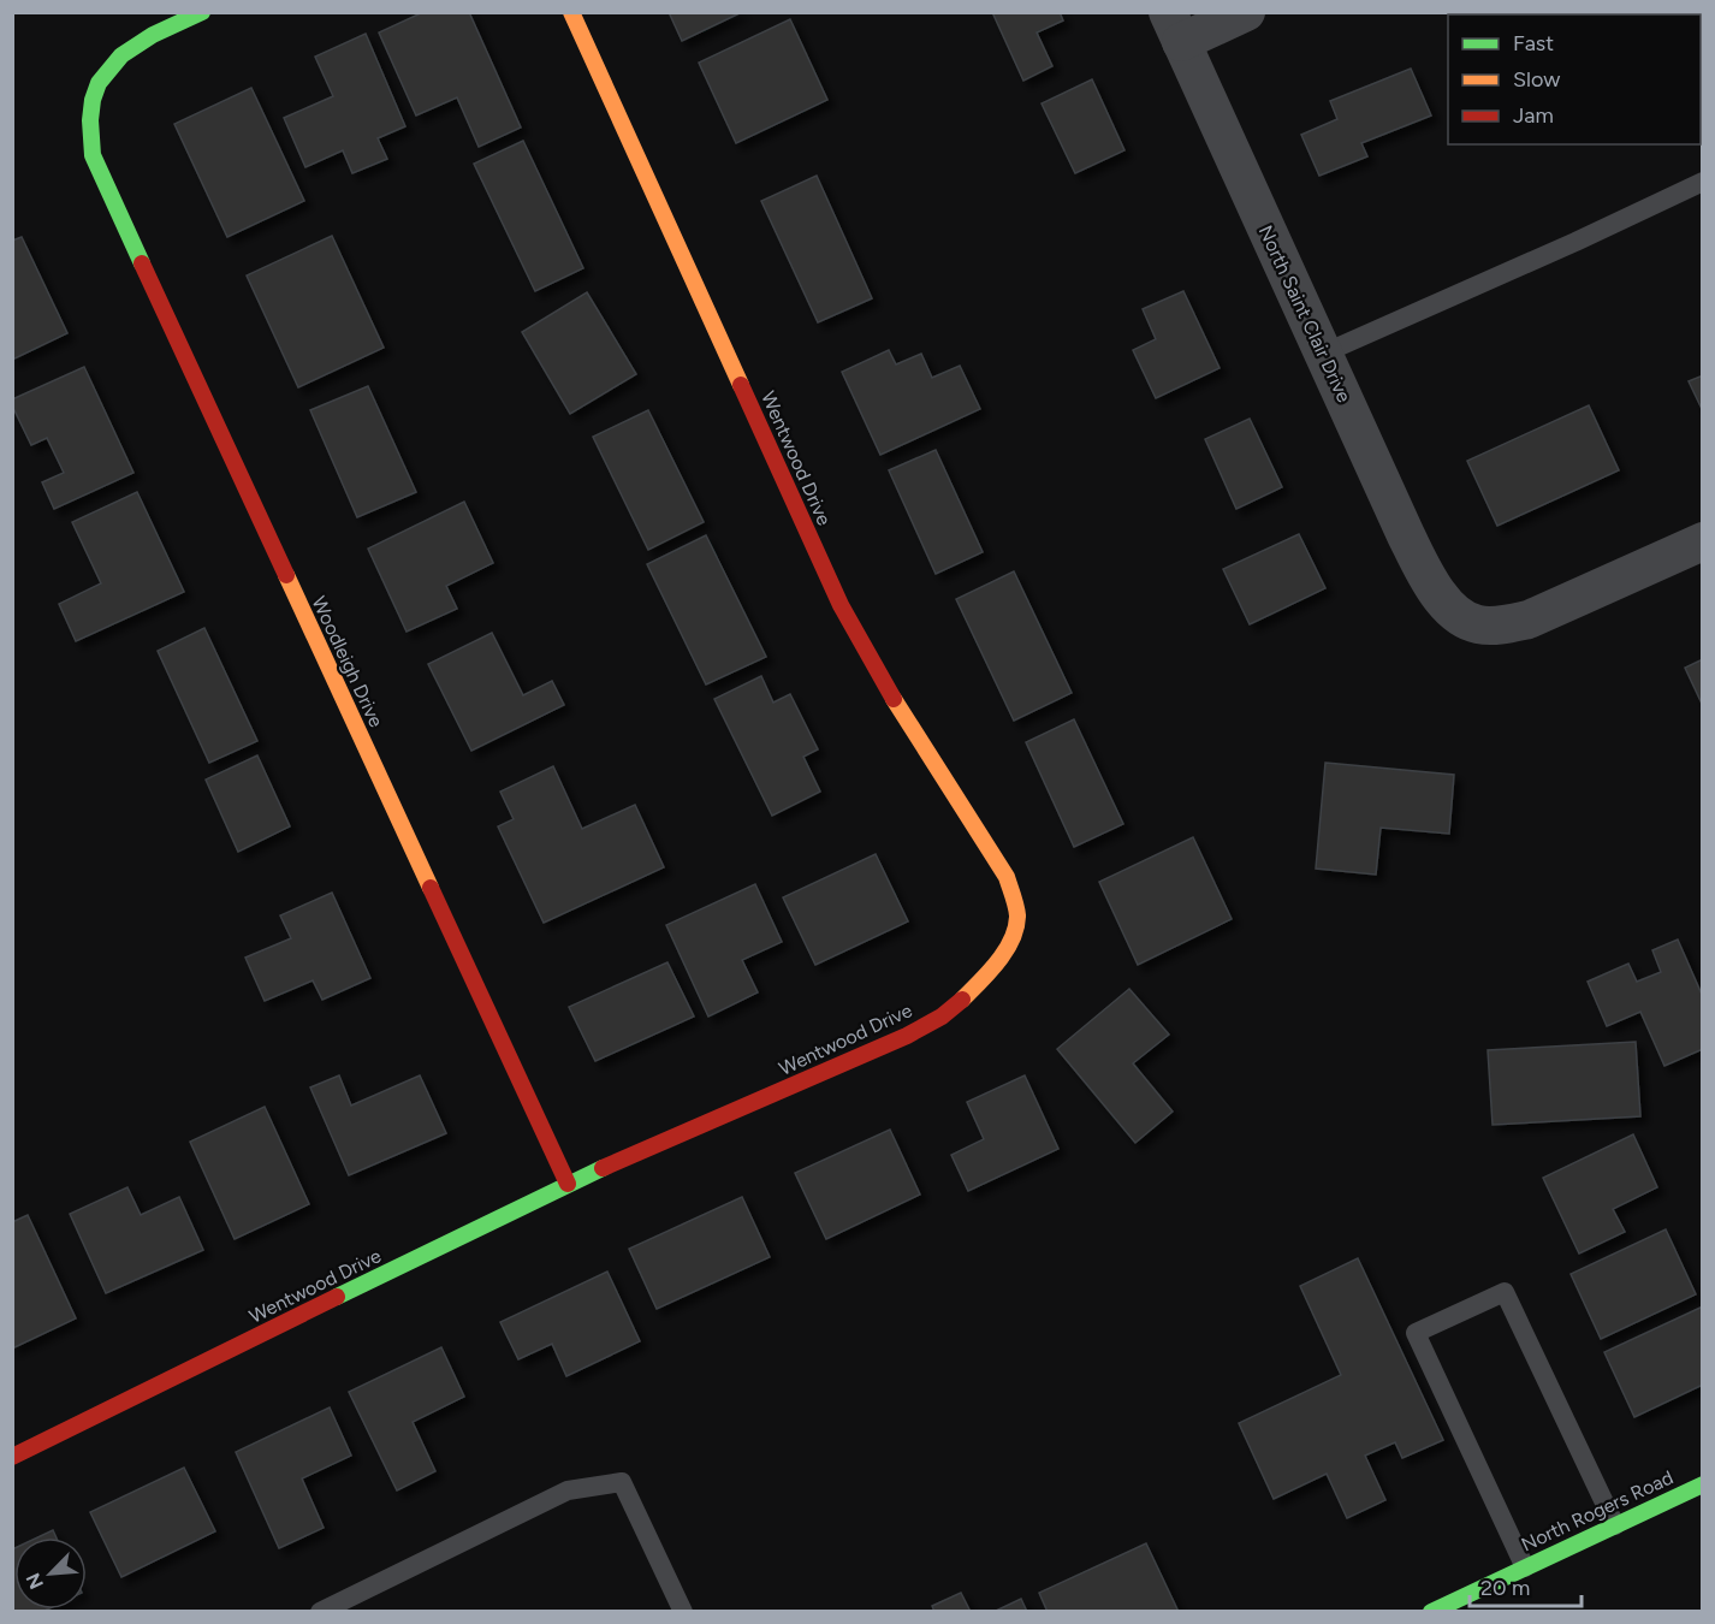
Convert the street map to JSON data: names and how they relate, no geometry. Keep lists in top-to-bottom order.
{
  "streets": {
    "street": [
      "North Saint Clair Drive",
      "Wentwood Drive",
      "Woodleigh Drive",
      "North Rogers Road"
    ]
  },
  "crossings": [
    ["Wentwood Drive", "Woodleigh Drive"]
  ],
  "legend": ["Fast", "Slow", "Jam"],
  "scale_bar": "20 m",
  "north": "bottom left"
}
